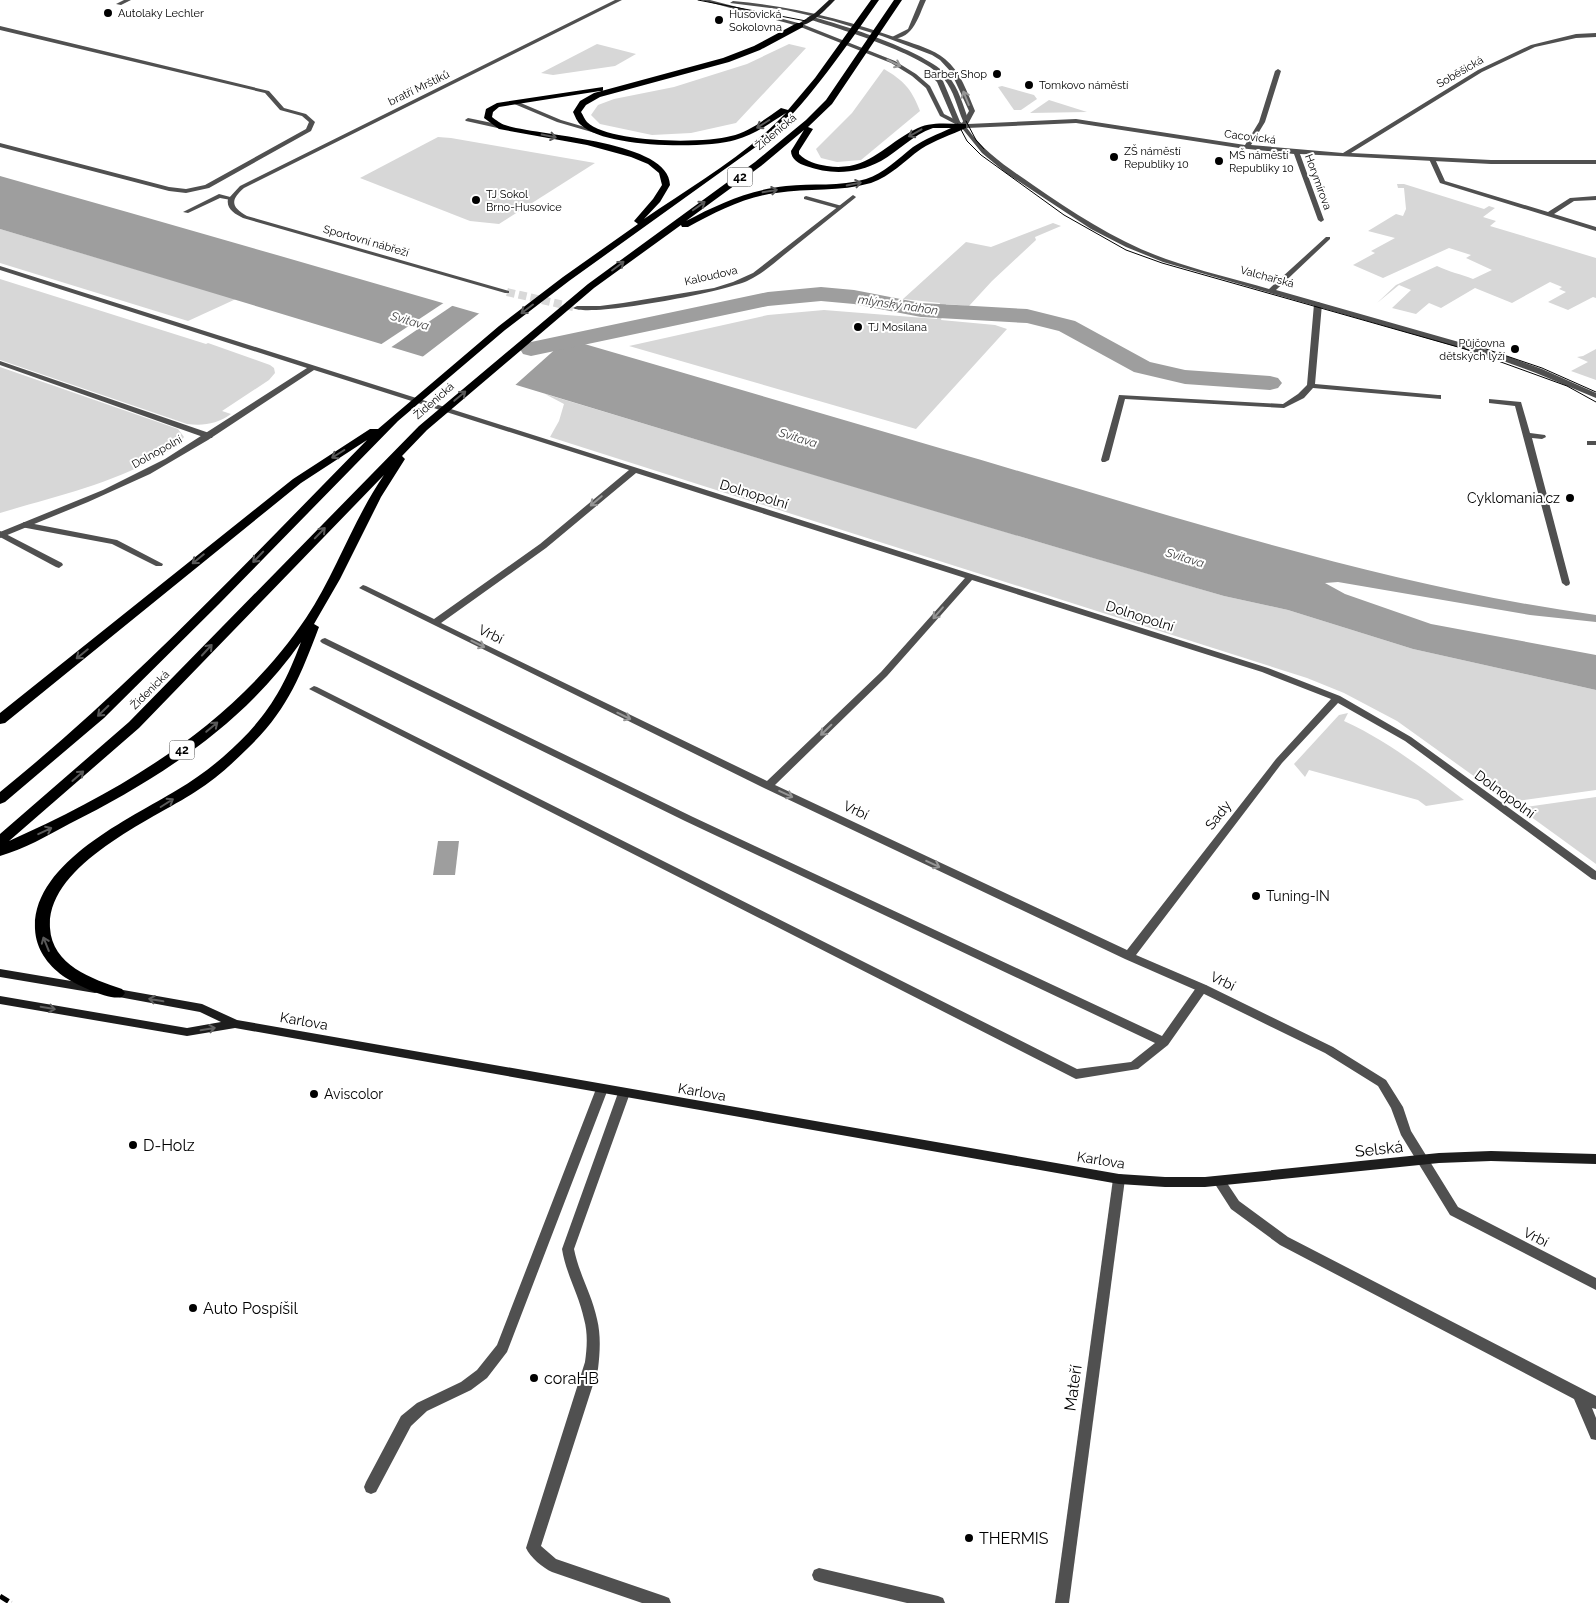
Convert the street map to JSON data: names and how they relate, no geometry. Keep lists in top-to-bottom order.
{
  "streets": {
    "highway": ["Židenická", "42"],
    "main road": ["Karlova", "Selská"],
    "street": [
      "Soběšická",
      "bratří Mrštíků",
      "Cacovická",
      "Horymírova",
      "Sportovní nábřeží",
      "Kaloudova",
      "Valchařská",
      "Dolnopolní",
      "Vrbí",
      "Sady",
      "Mateří"
    ]
  },
  "crossings": [
    ["Soběšická", "Cacovická"],
    ["bratří Mrštíků", "Sportovní nábřeží"],
    ["Židenická", "42"],
    ["Cacovická", "Horymírova"],
    ["Cacovická", "Valchařská"],
    ["Dolnopolní", "Sady"],
    ["Vrbí", "Sady"],
    ["Vrbí", "Selská"],
    ["Karlova", "Selská"],
    ["Karlova", "Mateří"]
  ],
  "water": ["mlýnský náhon", "Svitava"],
  "places": [
    "Autolaky Lechler",
    "Husovická Sokolovna",
    "Barber Shop",
    "Tomkovo náměstí",
    "ZŠ náměstí Republiky 10",
    "MŠ náměstí Republiky 10",
    "TJ Sokol Brno-Husovice",
    "TJ Mosilana",
    "Půjčovna dětských lyží",
    "Cyklomania.cz",
    "Tuning-IN",
    "Aviscolor",
    "D-Holz",
    "Auto Pospíšil",
    "coraHB",
    "THERMIS"
  ]
}
